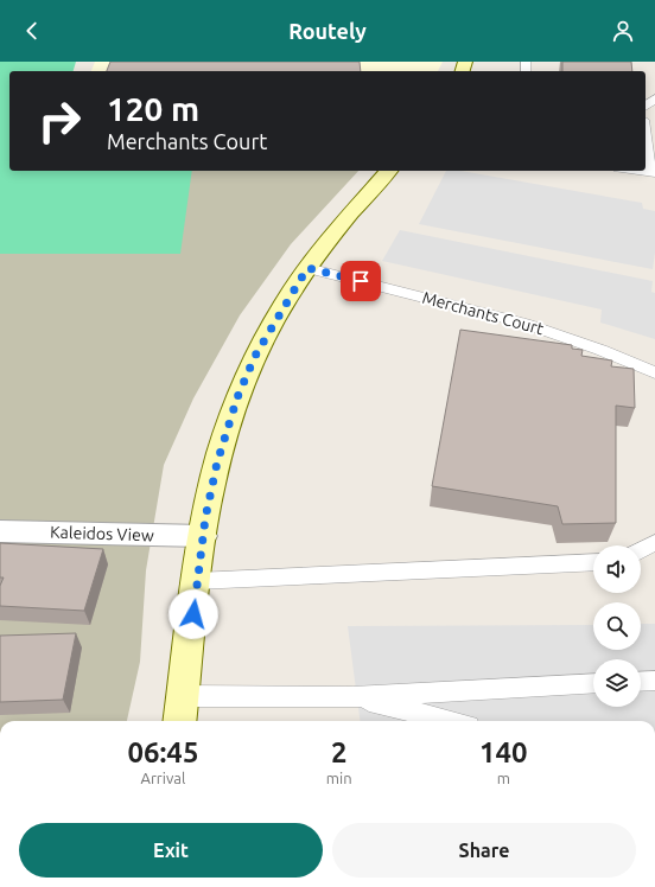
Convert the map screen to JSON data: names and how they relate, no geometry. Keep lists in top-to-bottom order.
{
  "streets": {
    "street": ["Kaleidos View"],
    "lane": ["Merchants Court"]
  },
  "page": {
    "header": "Routely",
    "turn": ["120 m", "Merchants Court"],
    "eta": [
      "06:45",
      "Arrival",
      "2",
      "min",
      "140",
      "m"
    ],
    "buttons": ["Exit", "Share"]
  }
}
